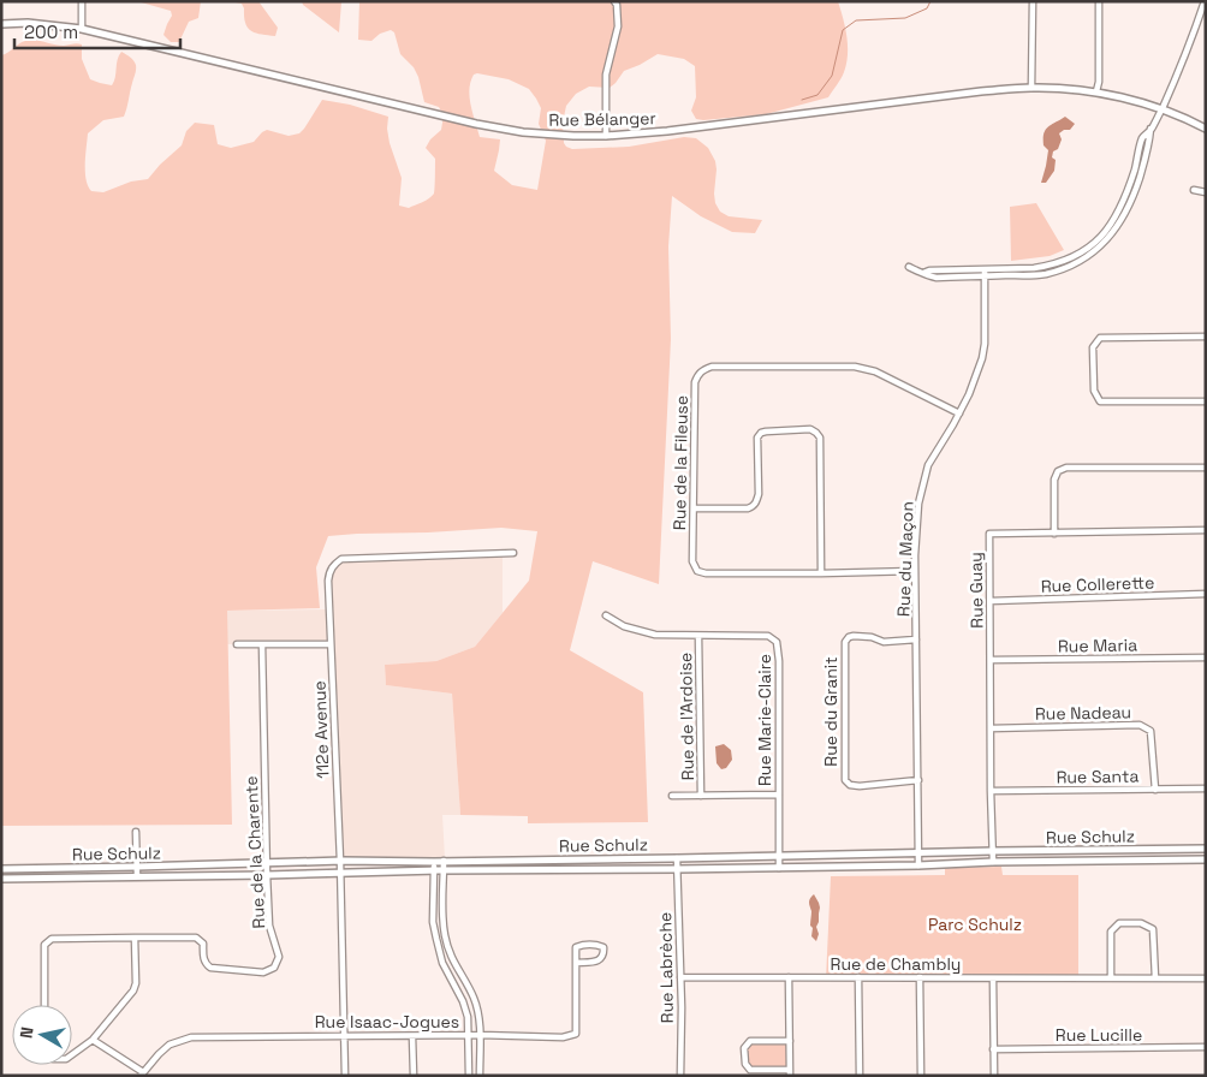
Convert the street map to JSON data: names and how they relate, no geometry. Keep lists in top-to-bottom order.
{
  "streets": {
    "street": [
      "Rue Bélanger",
      "Rue de la Fileuse",
      "Rue du Maçon",
      "Rue Collerette",
      "Rue Guay",
      "Rue Maria",
      "Rue du Granit",
      "Rue Nadeau",
      "Rue de l'Ardoise",
      "Rue Marie-Claire",
      "112e Avenue",
      "Rue Santa",
      "Rue Schulz",
      "Rue de la Charente",
      "Rue de Chambly",
      "Rue Labrèche",
      "Rue Isaac-Jogues",
      "Rue Lucille"
    ]
  },
  "crossings": [
    ["Rue de la Fileuse", "Rue du Maçon"],
    ["Rue du Maçon", "Rue du Granit"],
    ["Rue du Maçon", "Rue Schulz"],
    ["Rue Collerette", "Rue Guay"],
    ["Rue Guay", "Rue Maria"],
    ["Rue Guay", "Rue Nadeau"],
    ["Rue Guay", "Rue Santa"],
    ["Rue Guay", "Rue Schulz"],
    ["Rue Nadeau", "Rue Santa"],
    ["Rue de l'Ardoise", "Rue Marie-Claire"],
    ["Rue Marie-Claire", "Rue Schulz"],
    ["112e Avenue", "Rue Schulz"],
    ["112e Avenue", "Rue Isaac-Jogues"],
    ["Rue Schulz", "Rue de la Charente"],
    ["Rue Schulz", "Rue Labrèche"],
    ["Rue de Chambly", "Rue Labrèche"]
  ],
  "parks": ["Parc Schulz"],
  "scale_bar": "200 m",
  "north": "left"
}
